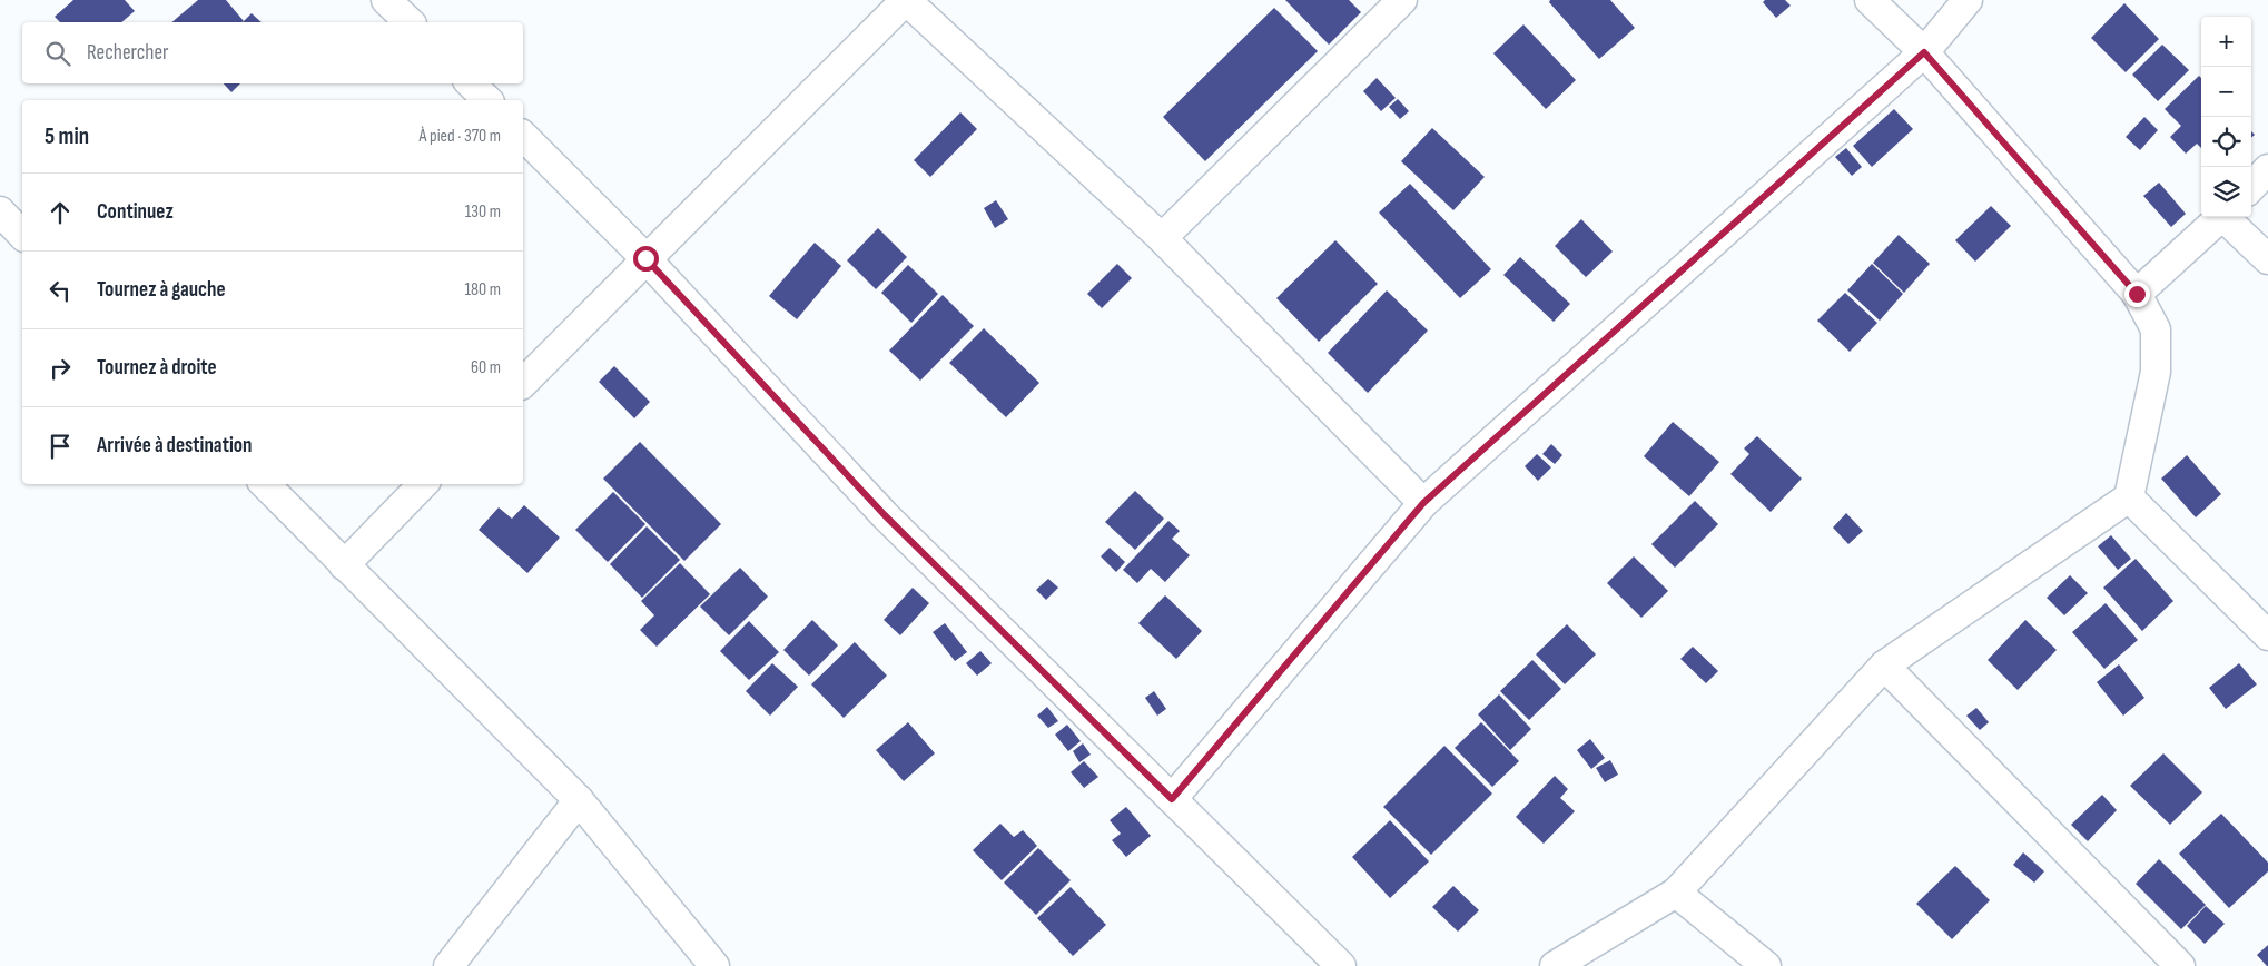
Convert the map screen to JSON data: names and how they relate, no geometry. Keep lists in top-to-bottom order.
{
  "page": {
    "map_buttons": ["+", "−"],
    "search": "Rechercher",
    "heading": ["5 min", "À pied · 370 m"],
    "list": [
      ["Continuez", "130 m"],
      ["Tournez à gauche", "180 m"],
      ["Tournez à droite", "60 m"],
      "Arrivée à destination"
    ]
  }
}
